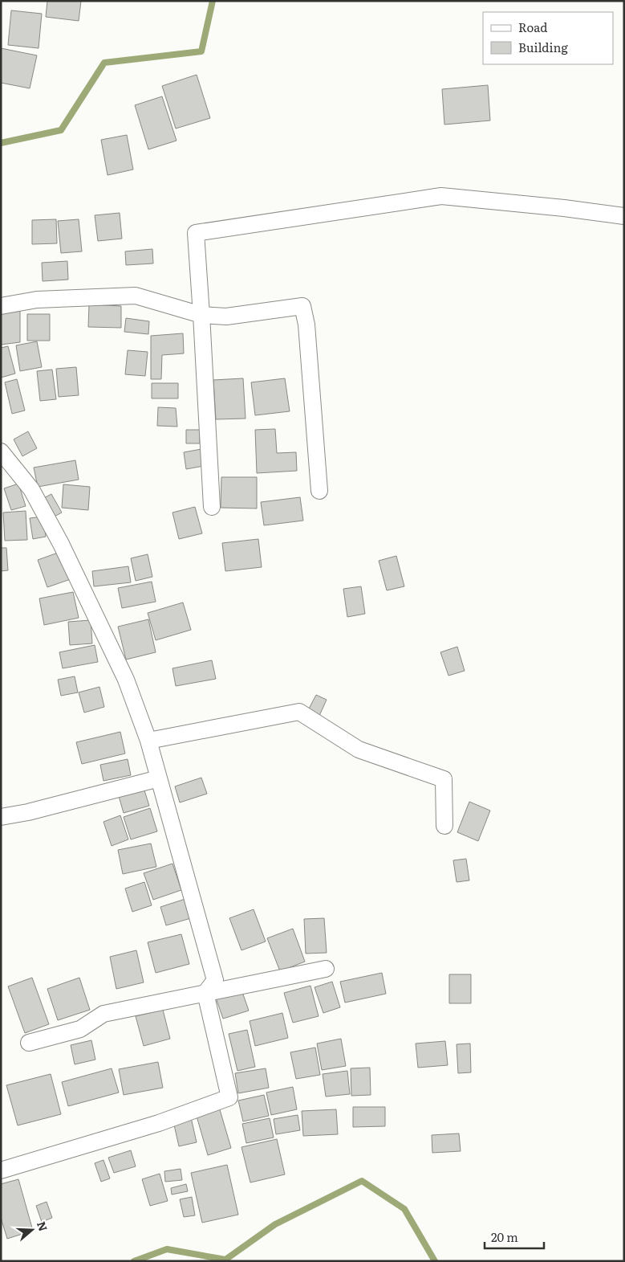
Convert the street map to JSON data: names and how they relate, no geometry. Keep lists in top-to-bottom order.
{
  "legend": ["Road", "Building"],
  "scale_bar": "20 m",
  "north": "right"
}
